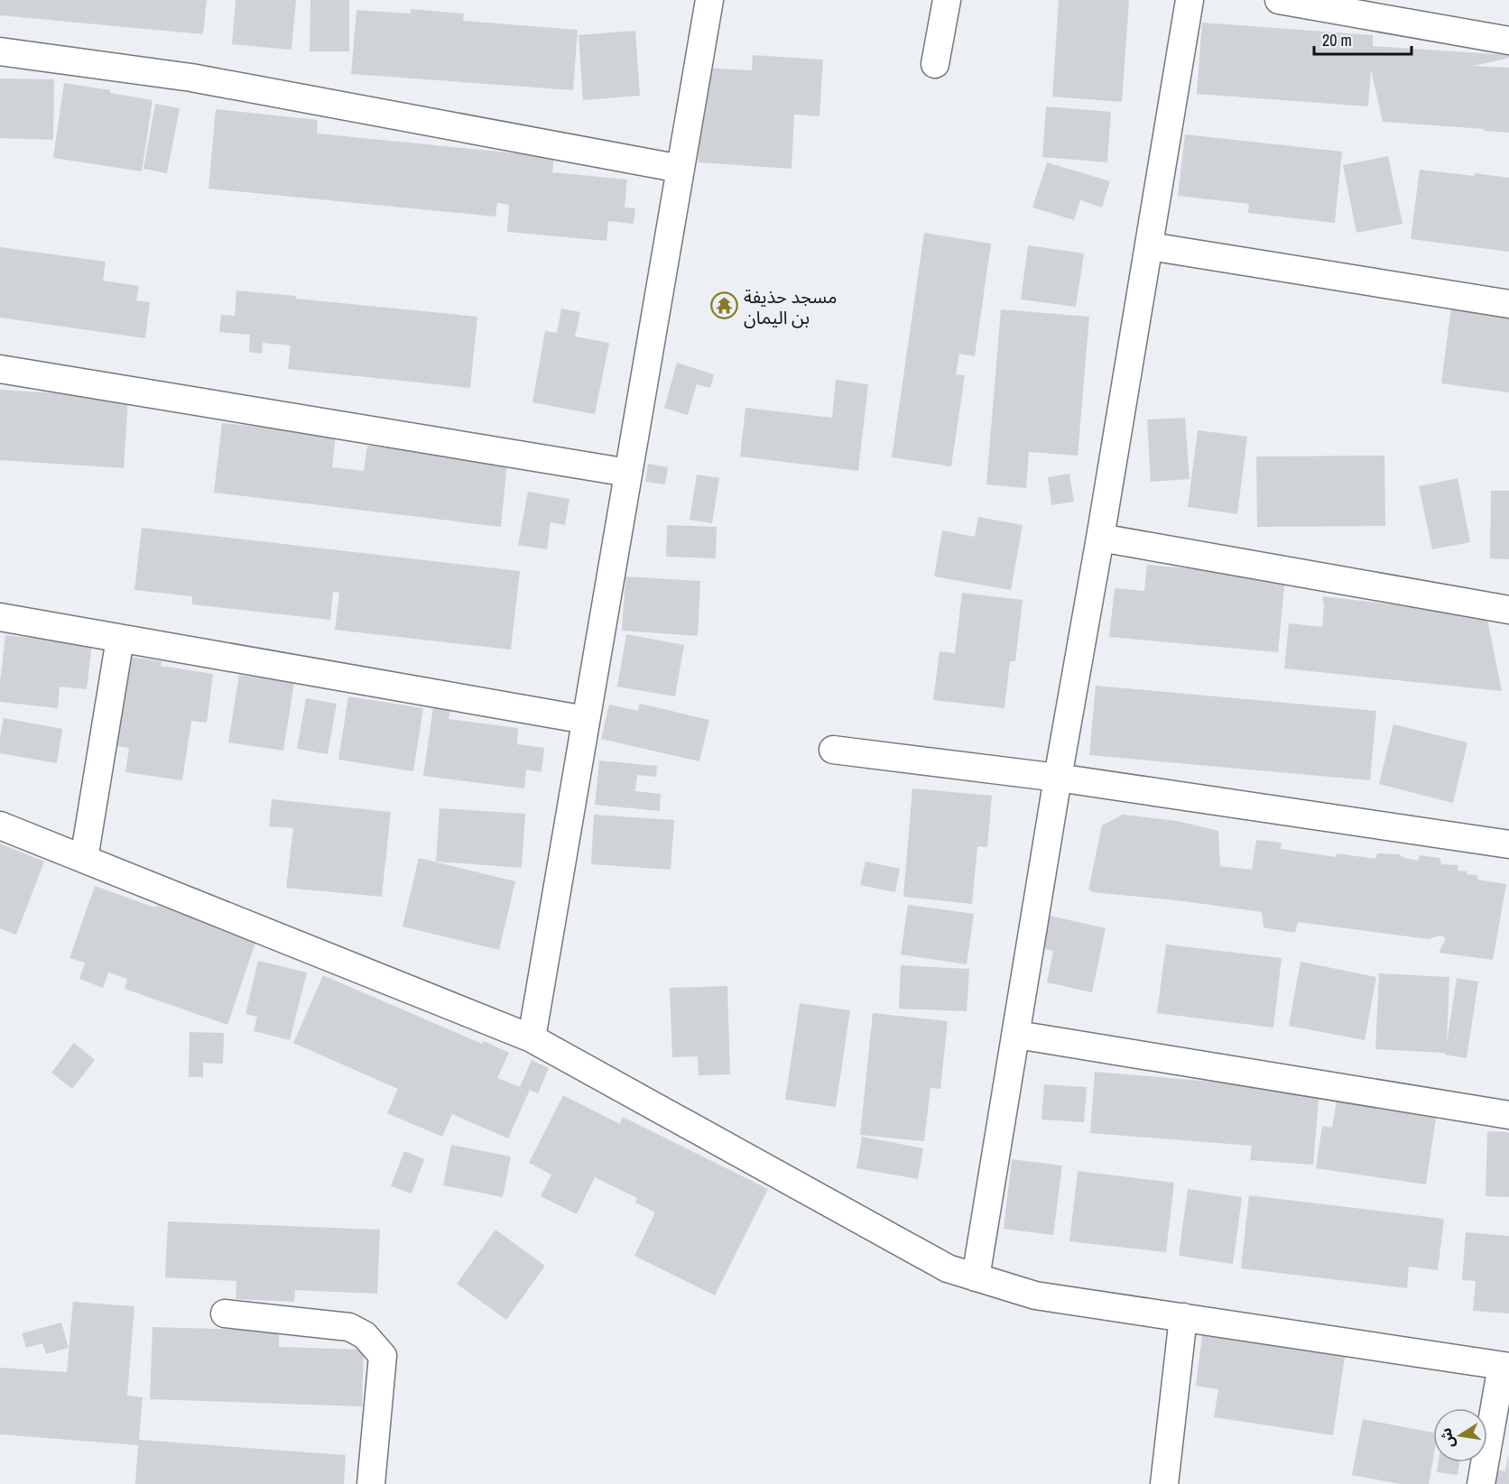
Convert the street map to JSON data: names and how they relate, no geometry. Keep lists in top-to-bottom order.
{
  "places": {
    "temple": ["مسجد حذيفة بن اليمان"]
  },
  "scale_bar": "20 m",
  "north": "left"
}
